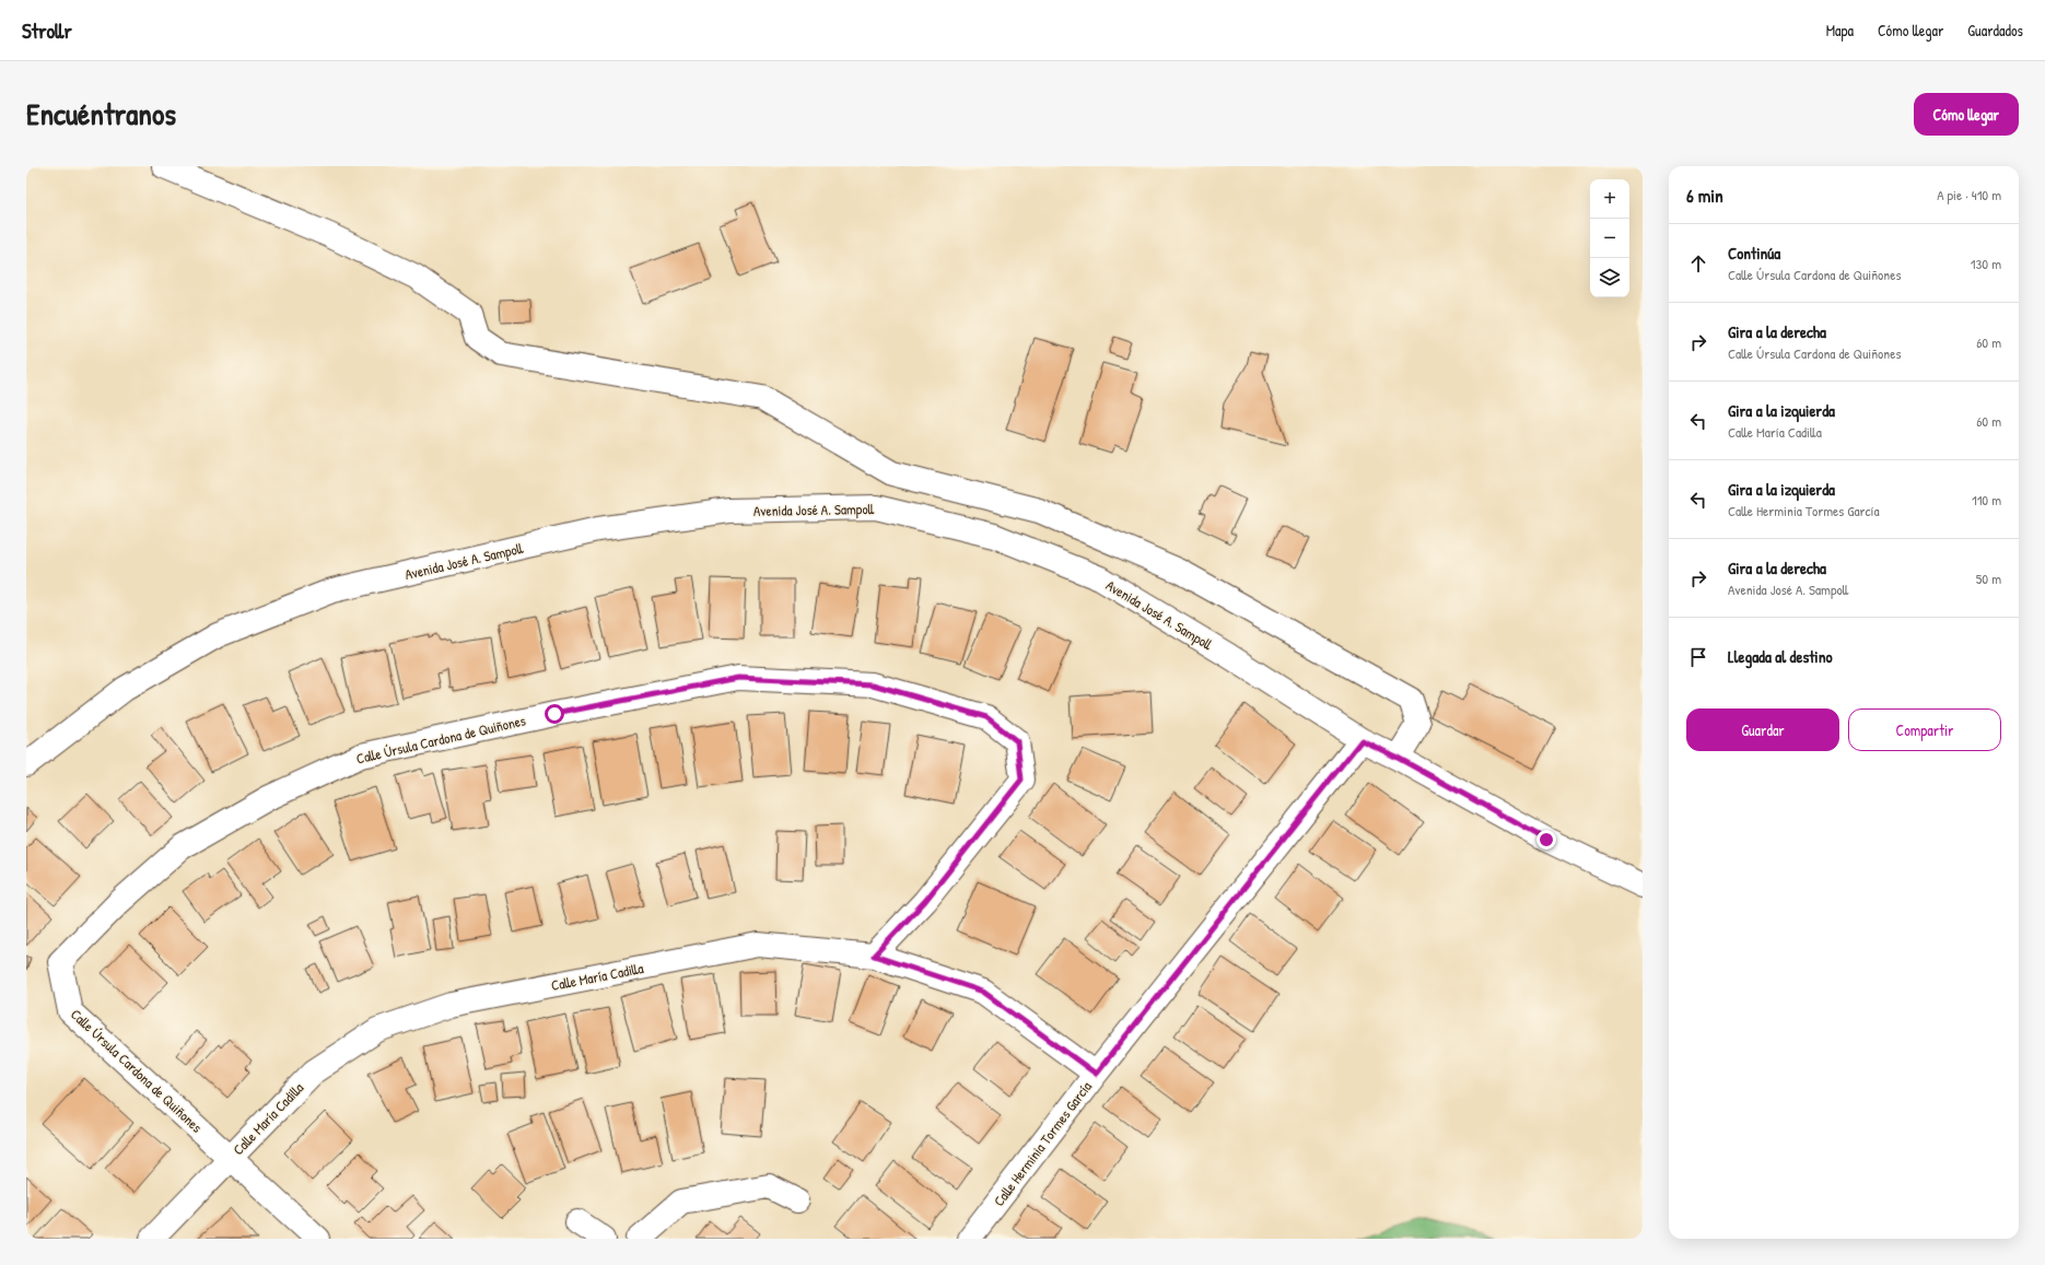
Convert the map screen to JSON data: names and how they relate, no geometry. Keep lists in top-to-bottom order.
{
  "streets": {
    "street": [
      "Avenida José A. Sampoll",
      "Calle Úrsula Cardona de Quiñones",
      "Calle María Cadilla",
      "Calle Herminia Tormes García"
    ]
  },
  "crossings": [
    ["Avenida José A. Sampoll", "Calle Herminia Tormes García"],
    ["Calle Úrsula Cardona de Quiñones", "Calle María Cadilla"],
    ["Calle María Cadilla", "Calle Herminia Tormes García"]
  ],
  "page": {
    "header": "Strollr",
    "nav": ["Mapa", "Cómo llegar", "Guardados"],
    "title": "Encuéntranos",
    "buttons": [
      "Cómo llegar",
      ["Guardar", "Compartir"]
    ],
    "heading": ["6 min", "A pie · 410 m"],
    "map_buttons": ["+", "−"],
    "list": [
      ["Continúa", "Calle Úrsula Cardona de Quiñones", "130 m"],
      ["Gira a la derecha", "Calle Úrsula Cardona de Quiñones", "60 m"],
      ["Gira a la izquierda", "Calle María Cadilla", "60 m"],
      ["Gira a la izquierda", "Calle Herminia Tormes García", "110 m"],
      ["Gira a la derecha", "Avenida José A. Sampoll", "50 m"],
      "Llegada al destino"
    ]
  }
}
